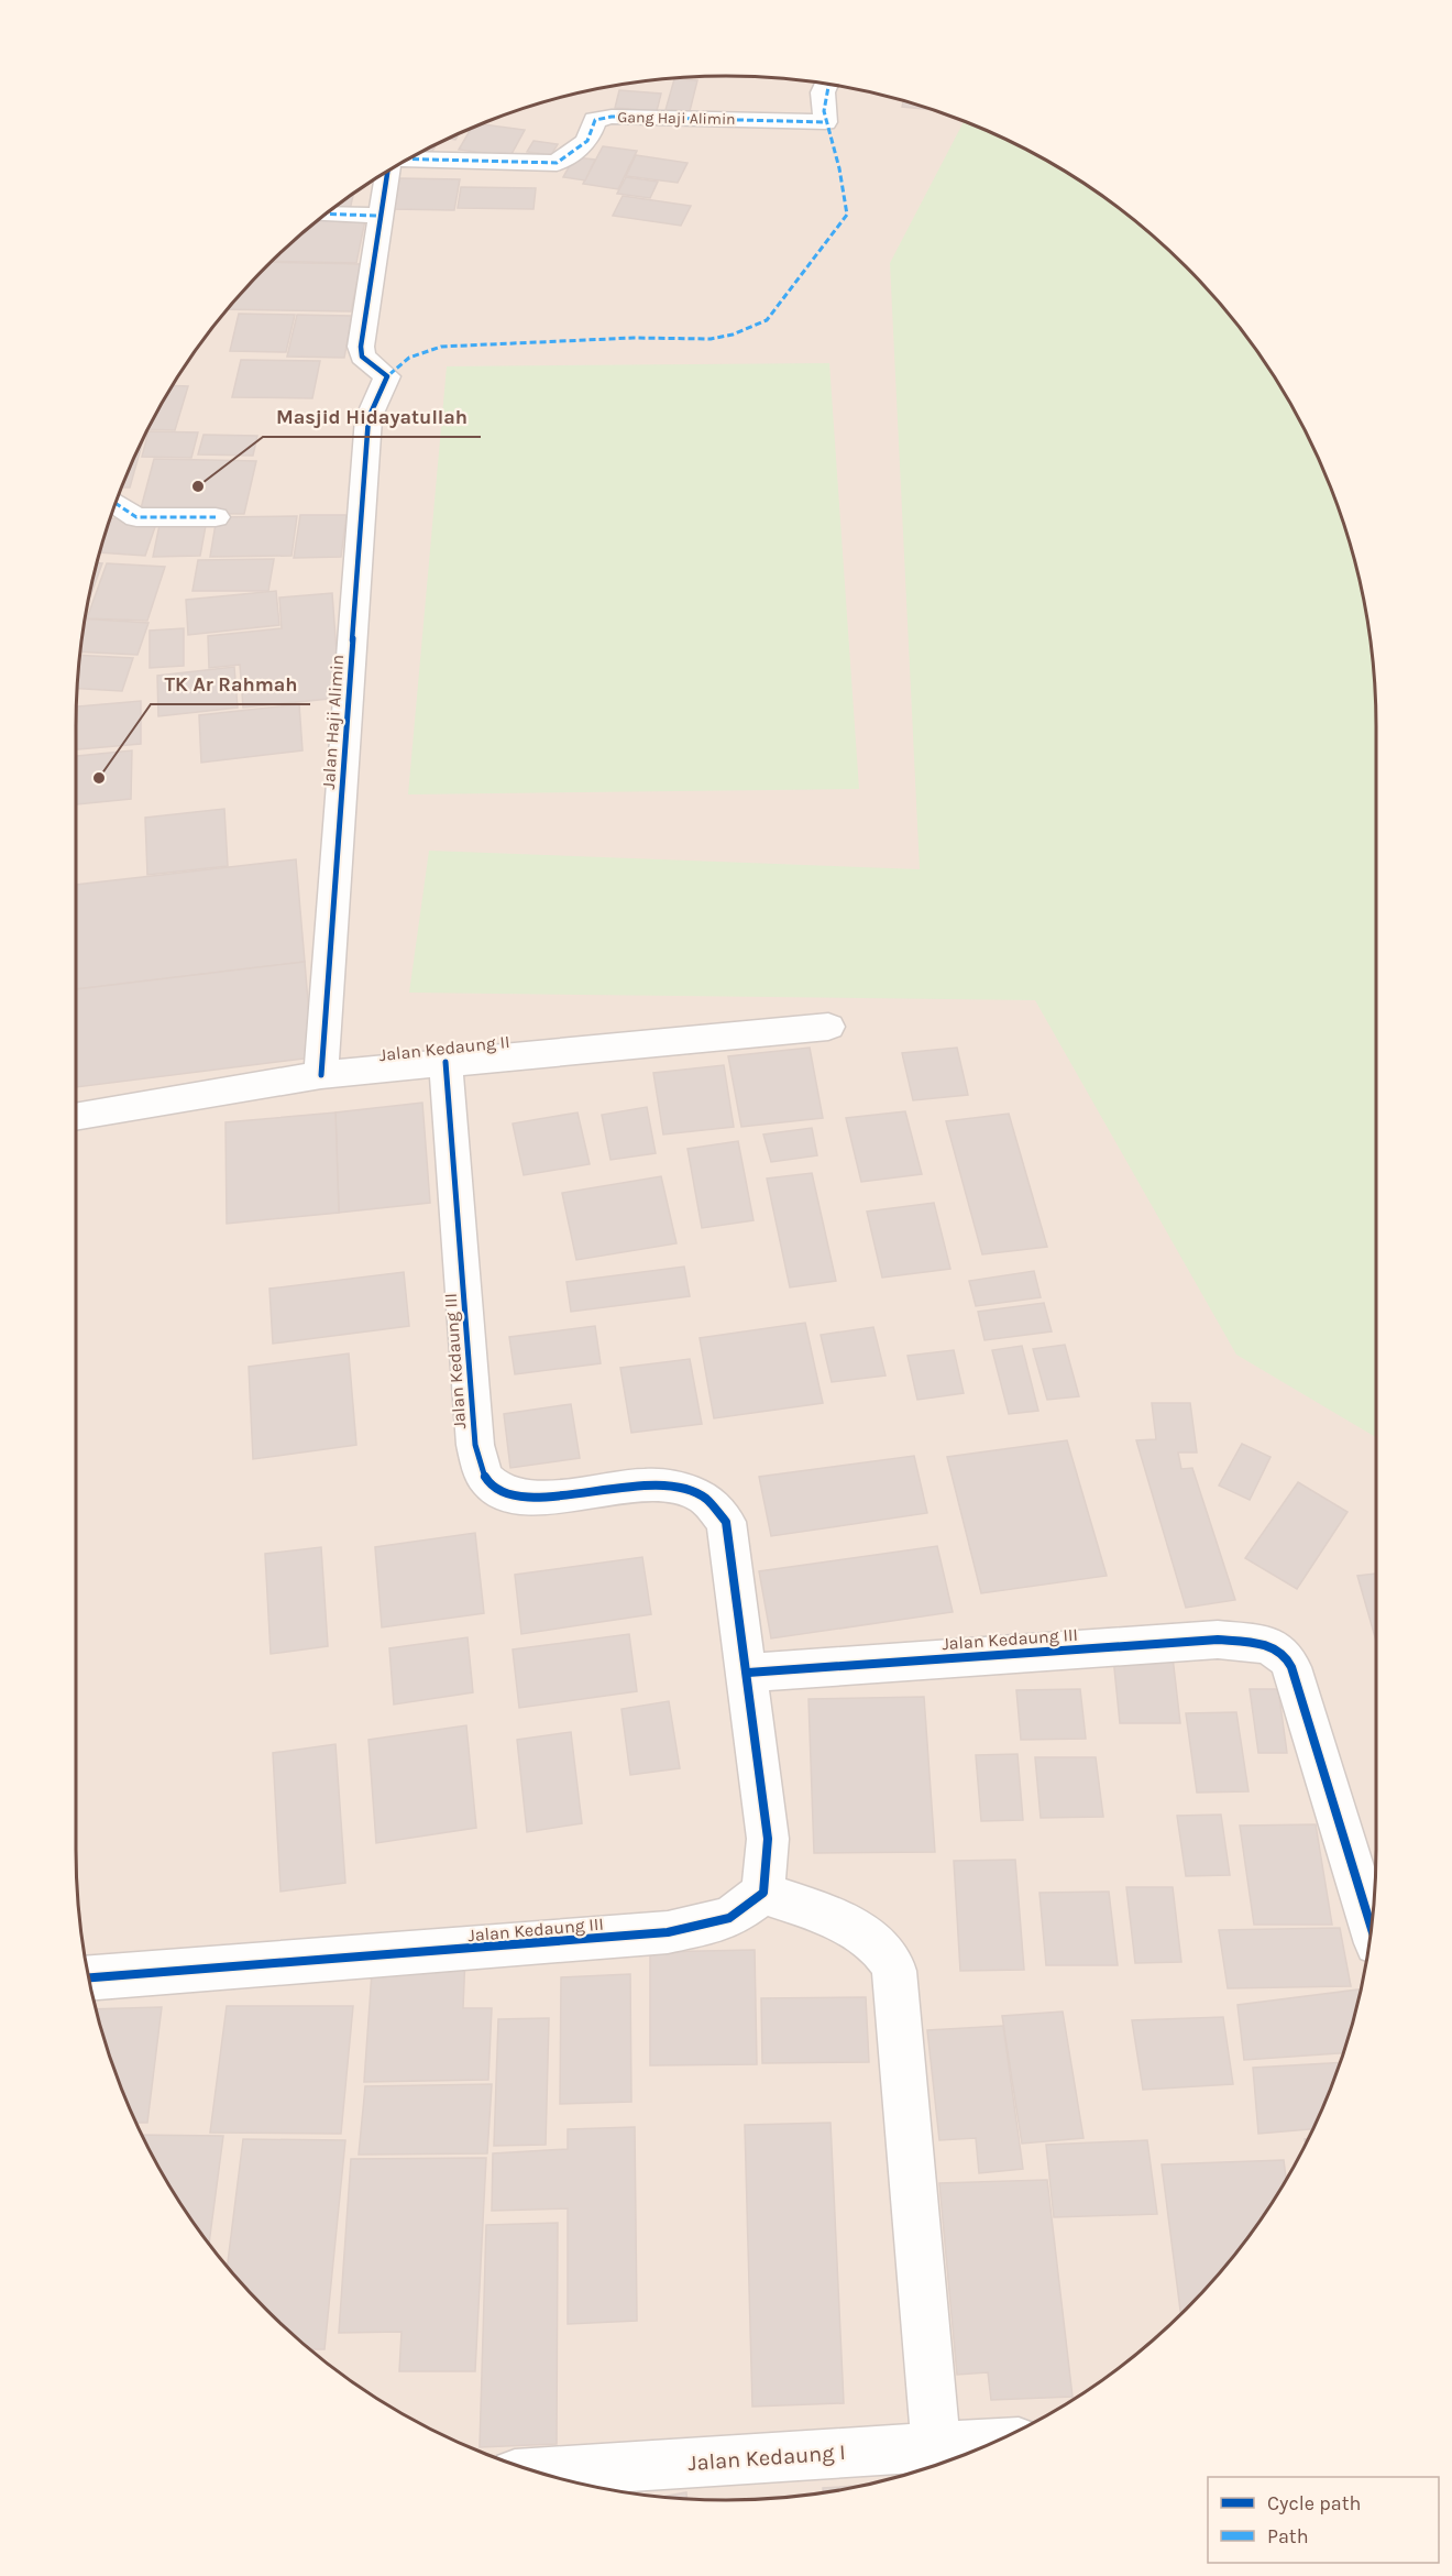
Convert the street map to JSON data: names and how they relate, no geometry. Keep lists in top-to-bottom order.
{
  "streets": {
    "street": [
      "Gang Haji Alimin",
      "Jalan Haji Alimin",
      "Jalan Kedaung II",
      "Jalan Kedaung III",
      "Jalan Kedaung I"
    ]
  },
  "crossings": [
    ["Jalan Haji Alimin", "Jalan Kedaung II"],
    ["Jalan Kedaung II", "Jalan Kedaung III"]
  ],
  "places": ["Masjid Hidayatullah", "TK Ar Rahmah"],
  "legend": ["Cycle path", "Path"]
}
